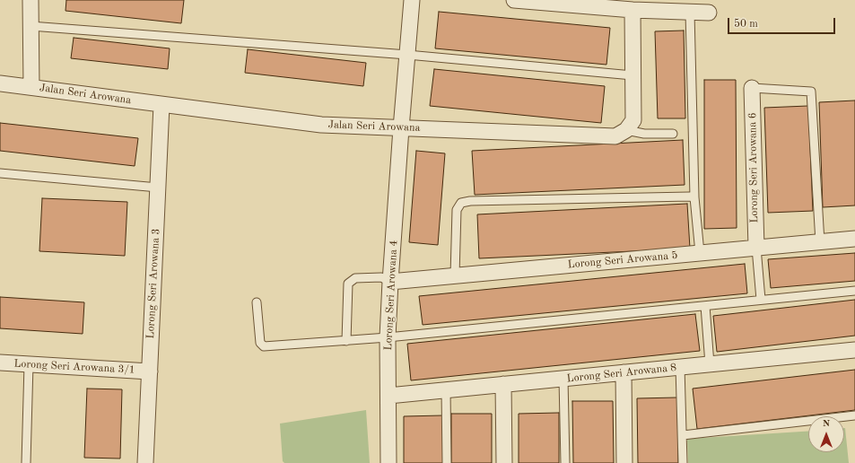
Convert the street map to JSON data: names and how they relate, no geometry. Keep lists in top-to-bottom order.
{
  "streets": {
    "street": [
      "Jalan Seri Arowana",
      "Lorong Seri Arowana 6",
      "Lorong Seri Arowana 5",
      "Lorong Seri Arowana 3",
      "Lorong Seri Arowana 4",
      "Lorong Seri Arowana 3/1",
      "Lorong Seri Arowana 8"
    ]
  },
  "crossings": [
    ["Jalan Seri Arowana", "Lorong Seri Arowana 3"],
    ["Jalan Seri Arowana", "Lorong Seri Arowana 4"],
    ["Lorong Seri Arowana 6", "Lorong Seri Arowana 5"],
    ["Lorong Seri Arowana 5", "Lorong Seri Arowana 4"],
    ["Lorong Seri Arowana 3", "Lorong Seri Arowana 3/1"],
    ["Lorong Seri Arowana 4", "Lorong Seri Arowana 8"]
  ],
  "scale_bar": "50 m",
  "north": "top"
}
